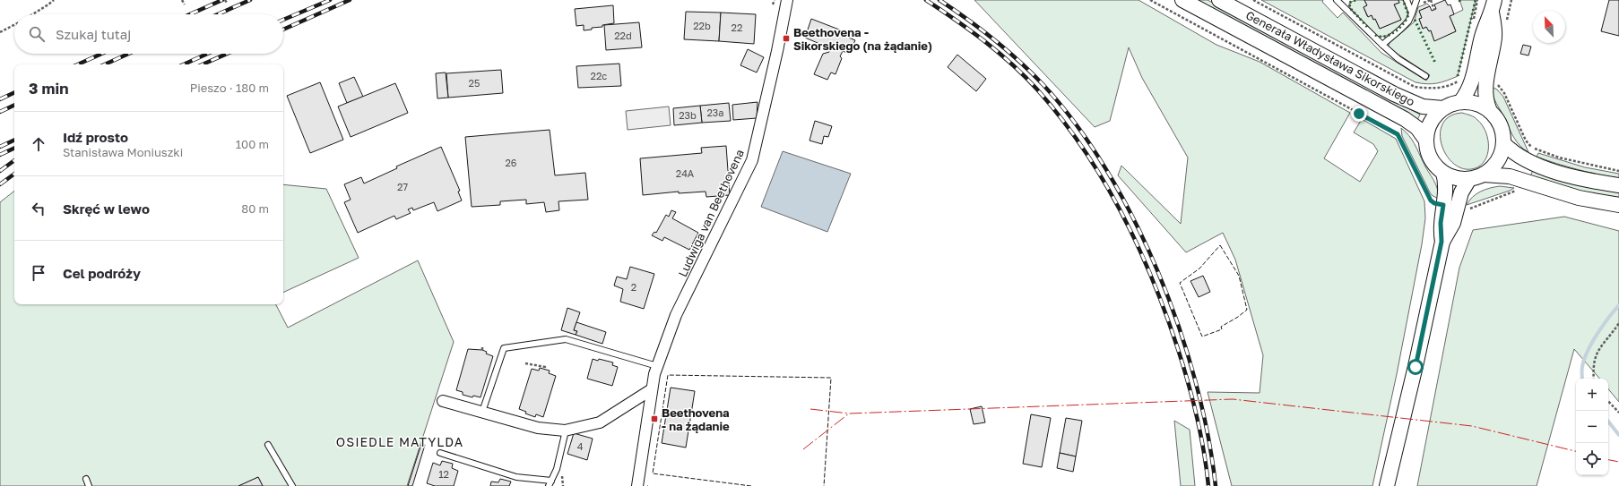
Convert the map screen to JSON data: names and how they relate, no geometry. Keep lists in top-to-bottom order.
{
  "streets": {
    "main road": ["Generała Władysława Sikorskiego"],
    "street": ["Ludwiga van Beethovena"]
  },
  "districts": ["OSIEDLE MATYLDA"],
  "places": {
    "transit": ["Beethovena - Sikorskiego (na żądanie)", "Beethovena - na żądanie"]
  },
  "house_numbers": [
    "22b",
    "22",
    "22d",
    "22c",
    "25",
    "23a",
    "23b",
    "26",
    "24A",
    "27",
    "2",
    "4",
    "12"
  ],
  "north": "top left",
  "page": {
    "search": "Szukaj tutaj",
    "heading": ["3 min", "Pieszo · 180 m"],
    "list": [
      ["Idź prosto", "Stanisława Moniuszki", "100 m"],
      ["Skręć w lewo", "80 m"],
      "Cel podróży"
    ],
    "map_buttons": ["+", "−"]
  }
}
